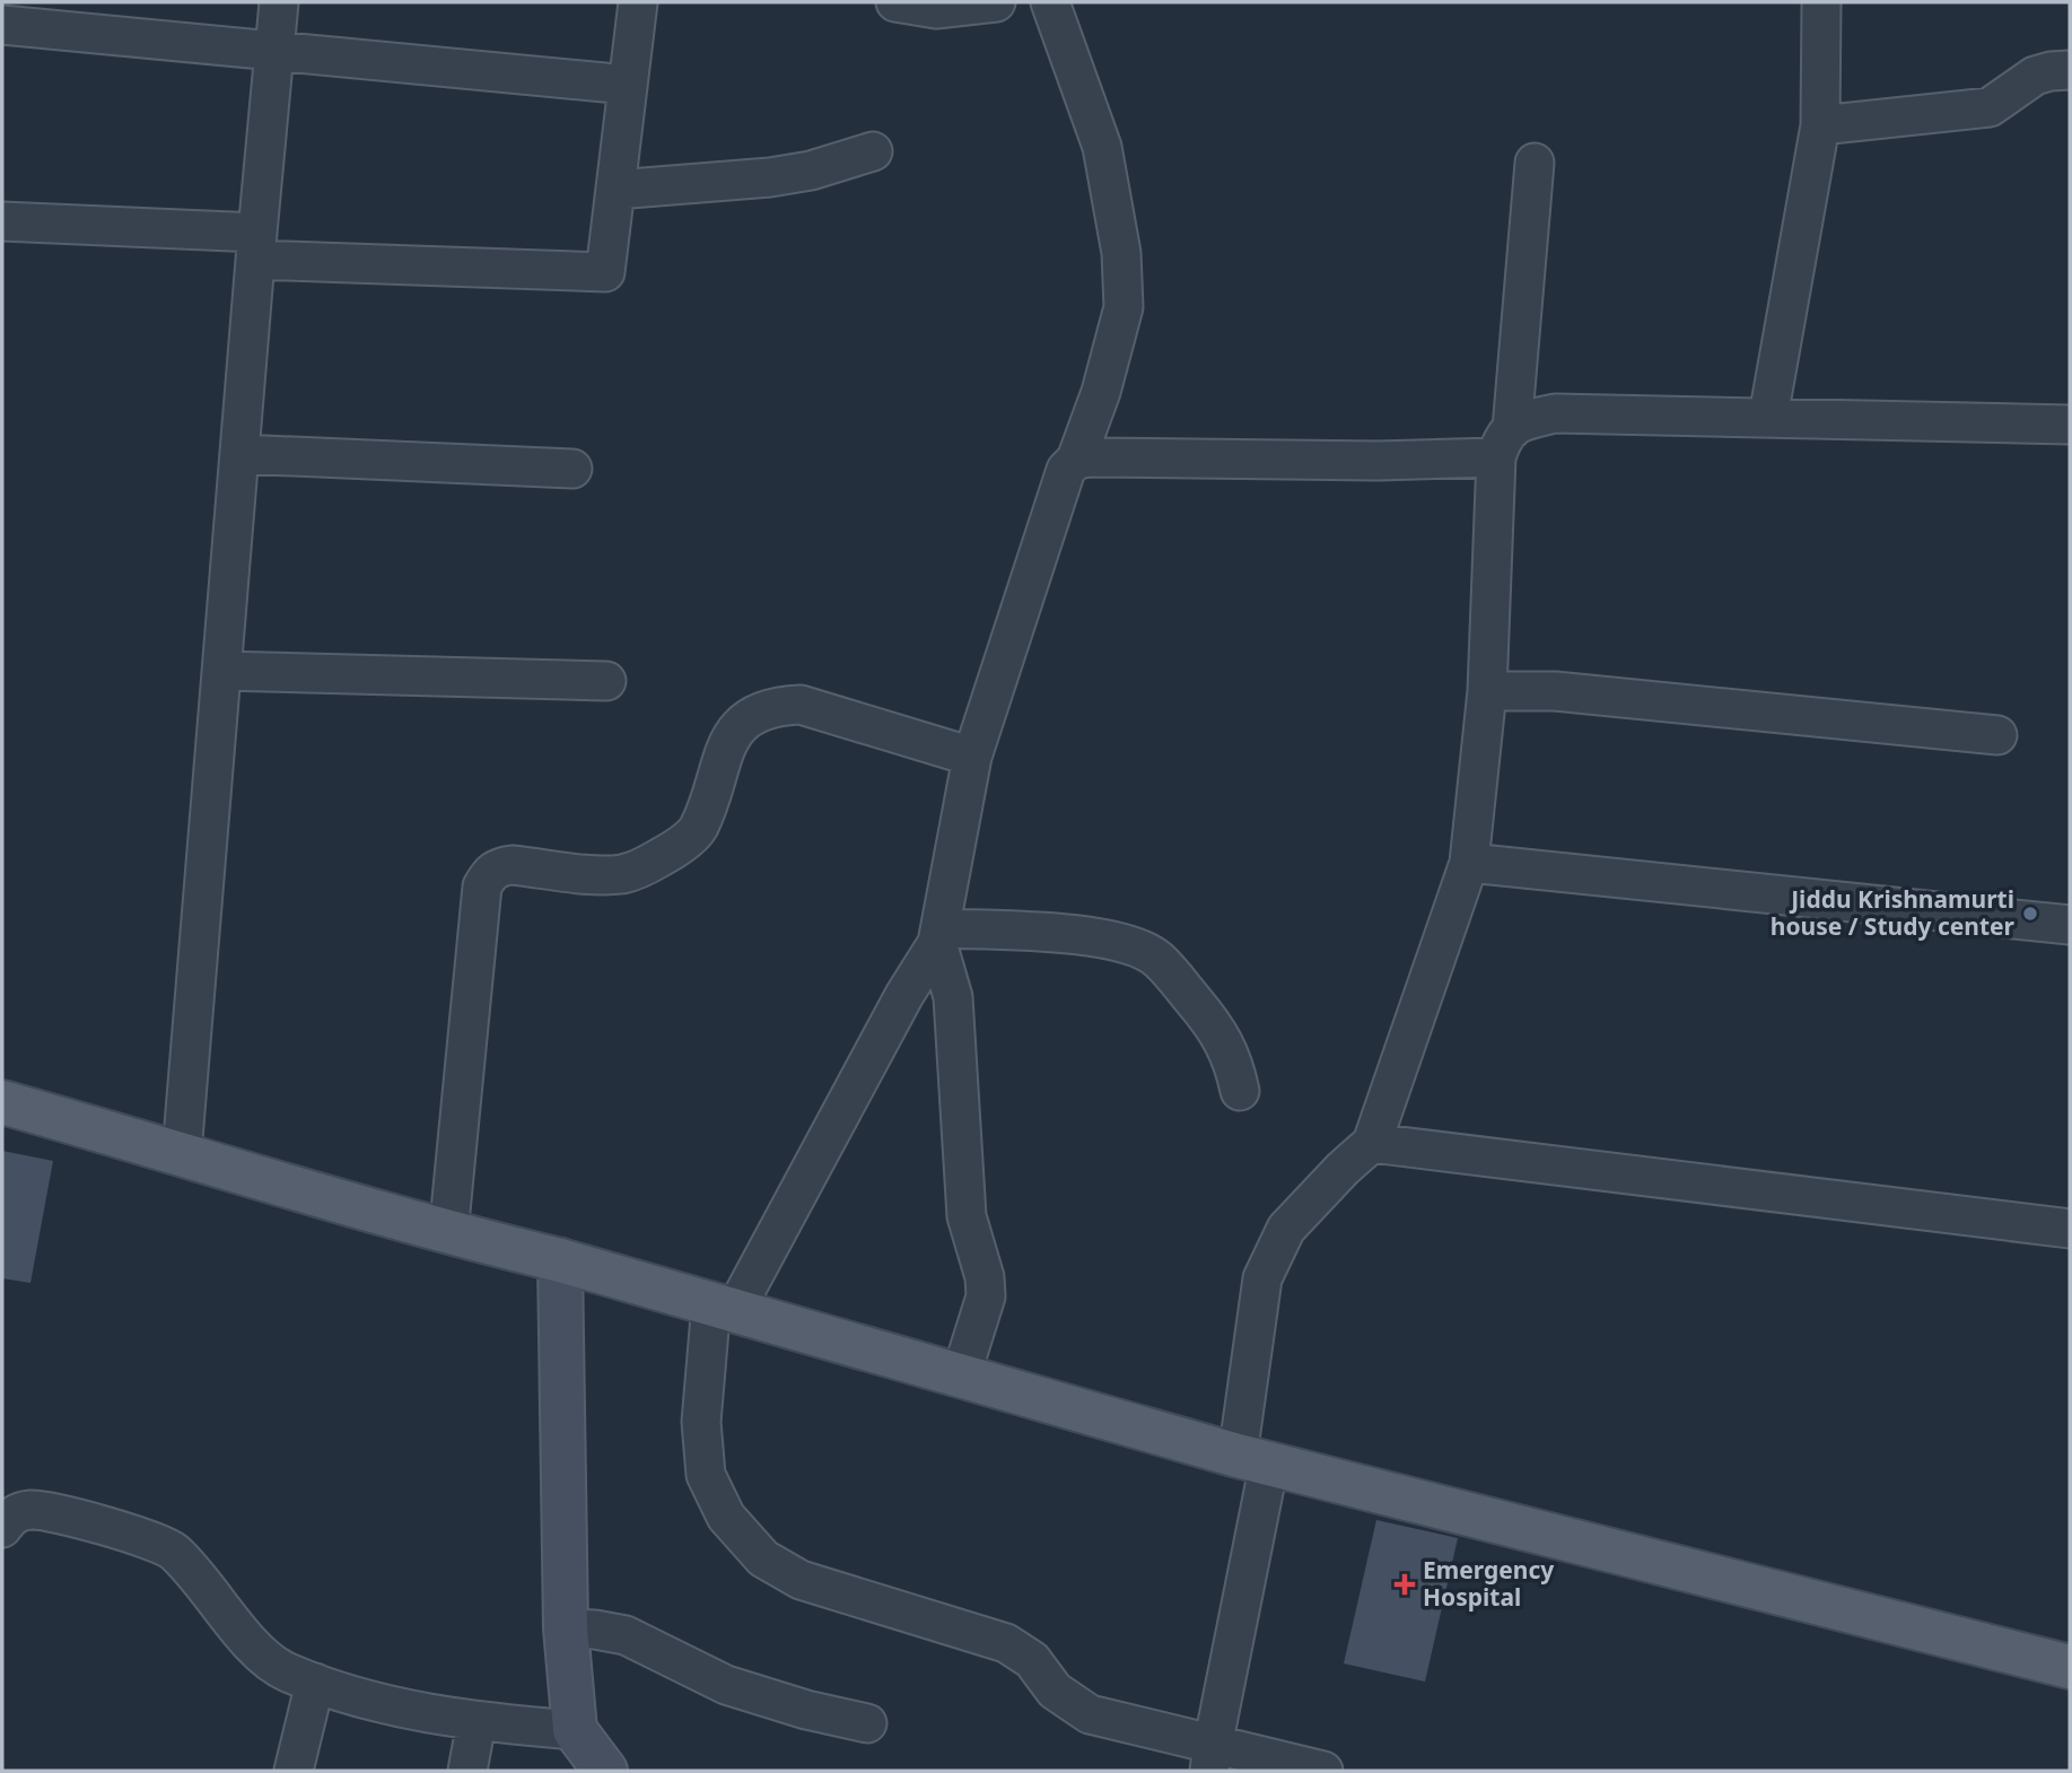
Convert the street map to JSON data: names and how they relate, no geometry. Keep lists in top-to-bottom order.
{
  "places": {
    "other": ["Jiddu Krishnamurti house / Study center"],
    "health": ["Emergency Hospital"]
  }
}
